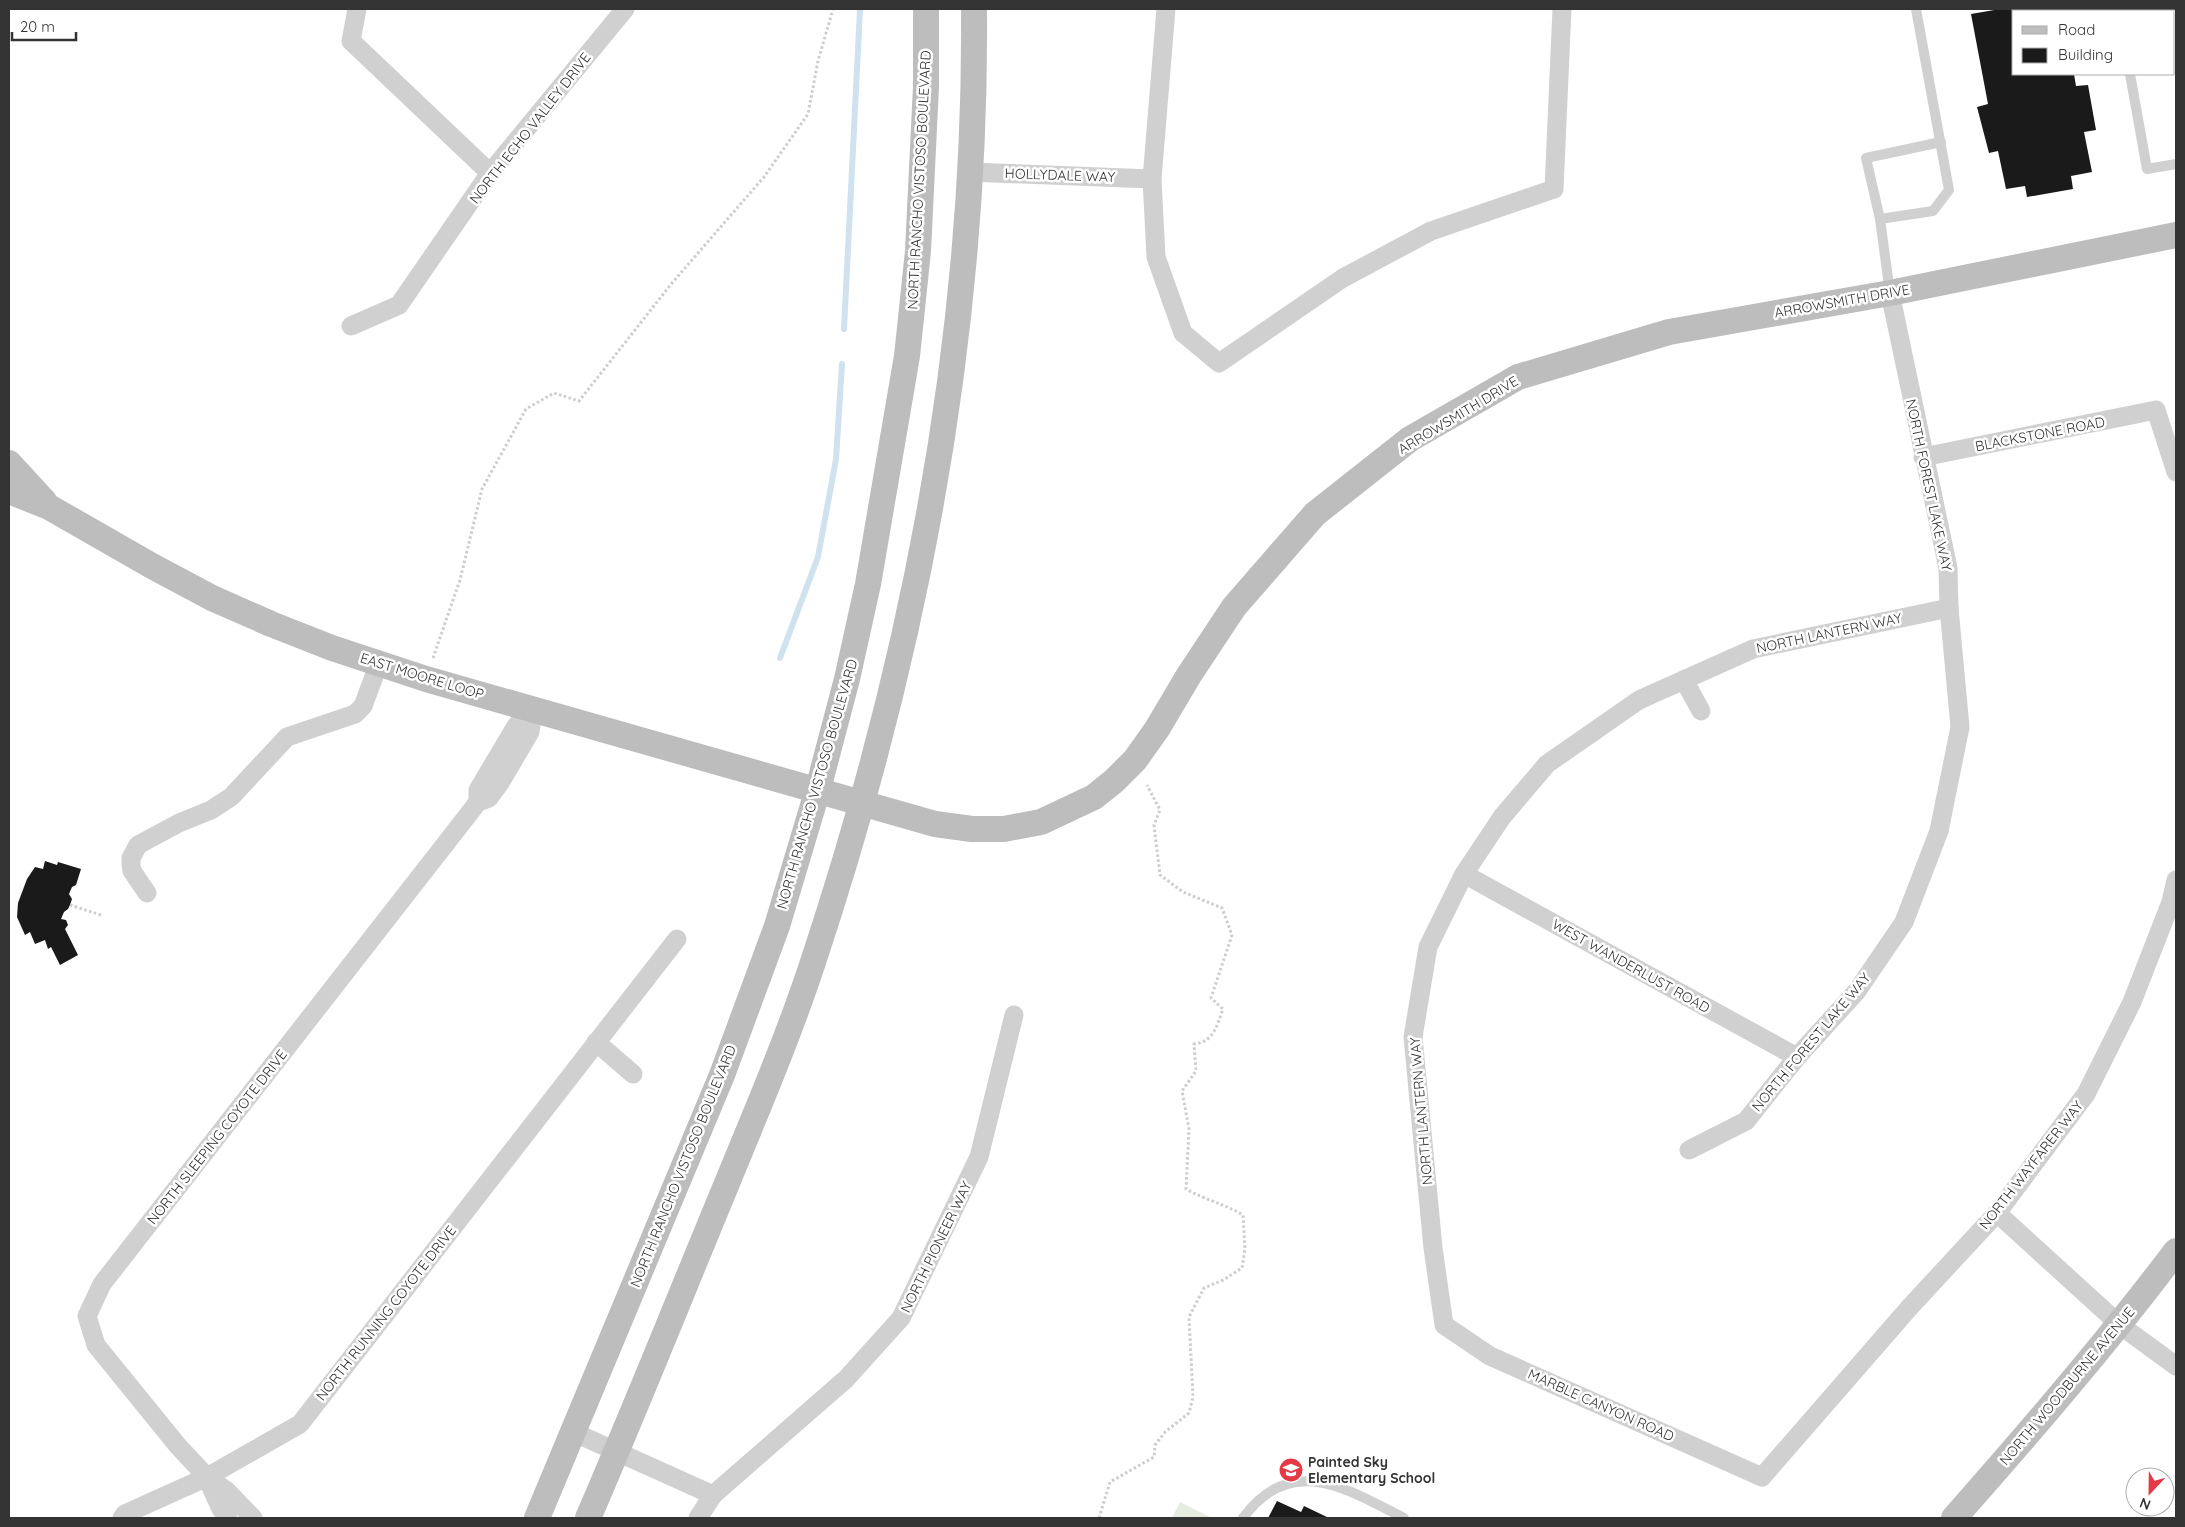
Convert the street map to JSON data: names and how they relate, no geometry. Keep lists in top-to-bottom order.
{
  "streets": {
    "main road": [
      "NORTH RANCHO VISTOSO BOULEVARD",
      "ARROWSMITH DRIVE",
      "EAST MOORE LOOP",
      "NORTH WOODBURNE AVENUE"
    ],
    "street": [
      "NORTH ECHO VALLEY DRIVE",
      "HOLLYDALE WAY",
      "BLACKSTONE ROAD",
      "NORTH FOREST LAKE WAY",
      "NORTH LANTERN WAY",
      "WEST WANDERLUST ROAD",
      "NORTH SLEEPING COYOTE DRIVE",
      "NORTH WAYFARER WAY",
      "NORTH PIONEER WAY",
      "NORTH RUNNING COYOTE DRIVE",
      "MARBLE CANYON ROAD"
    ]
  },
  "crossings": [
    ["NORTH RANCHO VISTOSO BOULEVARD", "ARROWSMITH DRIVE"],
    ["NORTH RANCHO VISTOSO BOULEVARD", "EAST MOORE LOOP"],
    ["ARROWSMITH DRIVE", "NORTH FOREST LAKE WAY"],
    ["ARROWSMITH DRIVE", "EAST MOORE LOOP"],
    ["BLACKSTONE ROAD", "NORTH FOREST LAKE WAY"],
    ["NORTH FOREST LAKE WAY", "NORTH LANTERN WAY"],
    ["NORTH FOREST LAKE WAY", "WEST WANDERLUST ROAD"],
    ["NORTH LANTERN WAY", "WEST WANDERLUST ROAD"],
    ["NORTH LANTERN WAY", "MARBLE CANYON ROAD"],
    ["EAST MOORE LOOP", "NORTH SLEEPING COYOTE DRIVE"],
    ["NORTH SLEEPING COYOTE DRIVE", "NORTH RUNNING COYOTE DRIVE"],
    ["NORTH WAYFARER WAY", "MARBLE CANYON ROAD"]
  ],
  "places": {
    "school or university": ["Painted Sky Elementary School"]
  },
  "legend": ["Road", "Building"],
  "scale_bar": "20 m",
  "north": "bottom"
}
